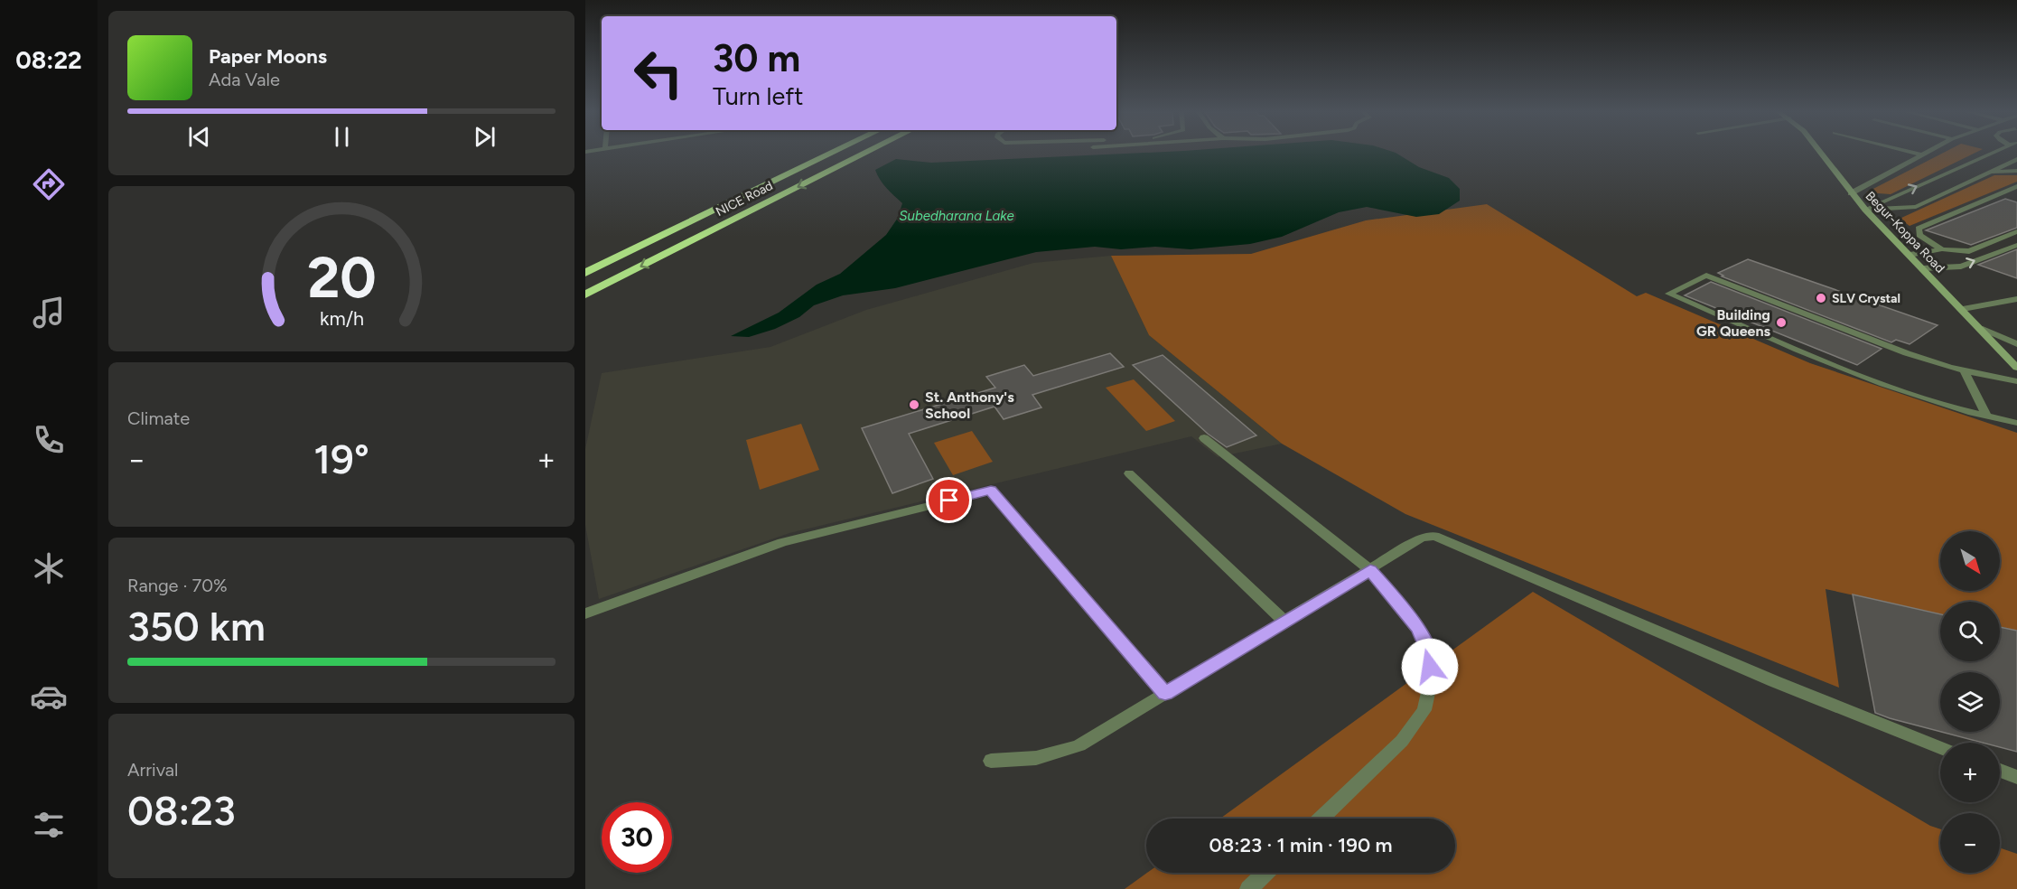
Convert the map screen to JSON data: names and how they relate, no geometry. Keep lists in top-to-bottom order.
{
  "streets": {
    "highway": ["NICE Road"],
    "main road": ["Begur-Koppa Road"]
  },
  "water": ["Subedharana Lake"],
  "places": ["SLV Crystal", "Building GR Queens", "St. Anthony's School"],
  "north": "bottom right",
  "page": {
    "tabs": "08:22",
    "turn": ["30 m", "Turn left"],
    "song": ["Paper Moons", "Ada Vale"],
    "tile": [
      "Climate",
      ["Range · 70%", "350 km"],
      ["Arrival", "08:23"]
    ],
    "heat": ["−", "19°", "+"],
    "map_buttons": ["+", "−"],
    "limit": "30",
    "trip": "08:23 · 1 min · 190 m",
    "gauge": ["20", "km/h"]
  }
}
